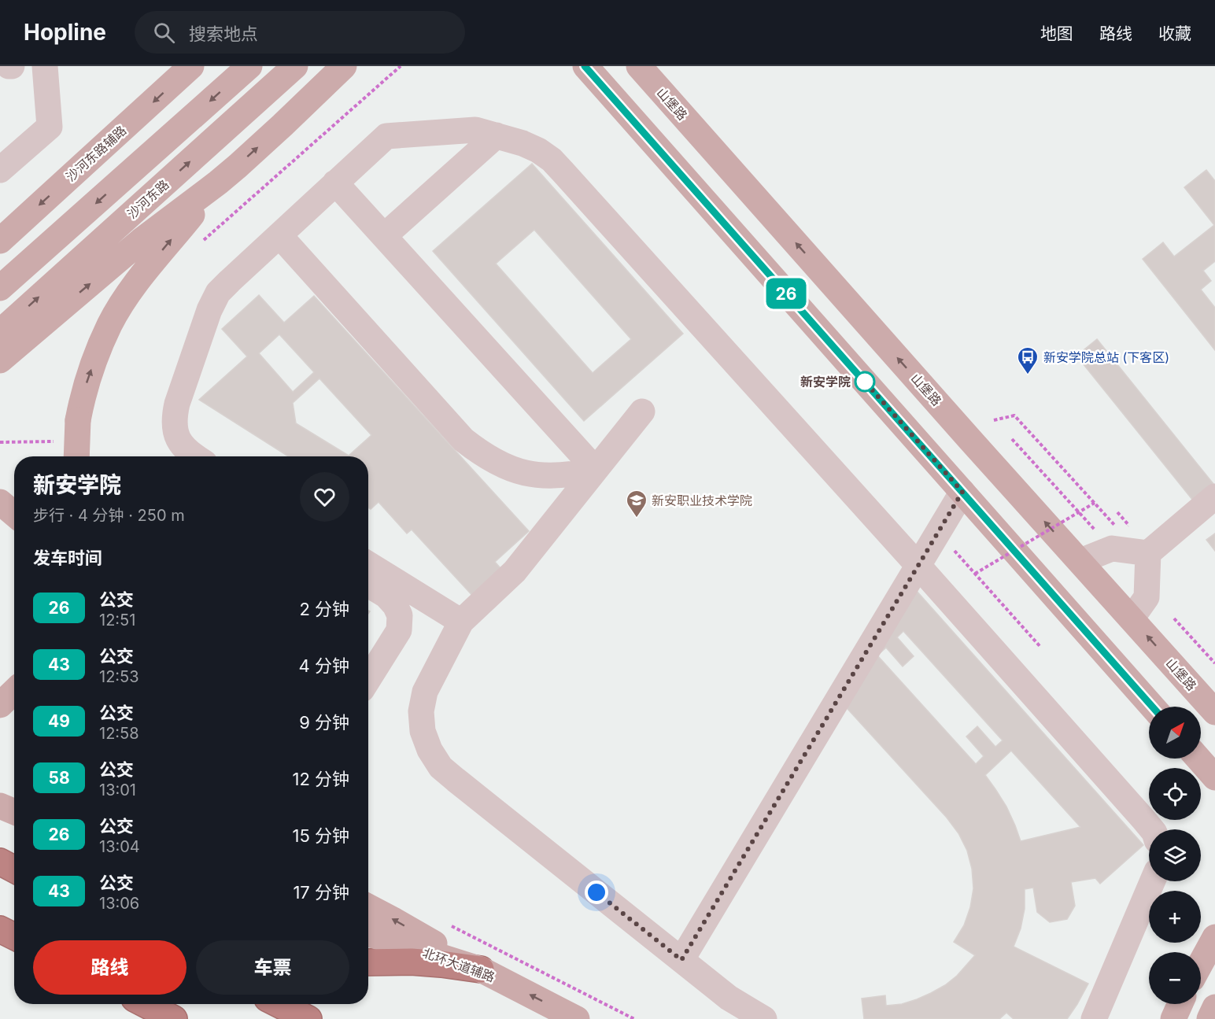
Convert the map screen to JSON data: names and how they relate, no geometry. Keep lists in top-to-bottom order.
{
  "streets": {
    "main road": [
      "山堡路",
      "沙河东路辅路",
      "沙河东路",
      "北环大道辅路"
    ]
  },
  "one_way": ["北环大道辅路"],
  "places": {
    "bus stop": ["新安学院总站 (下客区)"],
    "other": ["新安学院"],
    "school or university": ["新安职业技术学院"]
  },
  "lines": ["bus line 26"],
  "north": "top right",
  "page": {
    "header": "Hopline",
    "search": "搜索地点",
    "nav": ["地图", "路线", "收藏"],
    "on_map": "26",
    "heading": [
      ["新安学院", "步行 · 4 分钟 · 250 m"],
      "发车时间"
    ],
    "list": [
      {
        "mark": "26",
        "name": "公交",
        "note": "12:51",
        "value": "2 分钟"
      },
      {
        "mark": "43",
        "name": "公交",
        "note": "12:53",
        "value": "4 分钟"
      },
      {
        "mark": "49",
        "name": "公交",
        "note": "12:58",
        "value": "9 分钟"
      },
      {
        "mark": "58",
        "name": "公交",
        "note": "13:01",
        "value": "12 分钟"
      },
      {
        "mark": "26",
        "name": "公交",
        "note": "13:04",
        "value": "15 分钟"
      },
      {
        "mark": "43",
        "name": "公交",
        "note": "13:06",
        "value": "17 分钟"
      }
    ],
    "map_buttons": ["+", "−"],
    "buttons": ["路线", "车票"]
  }
}
